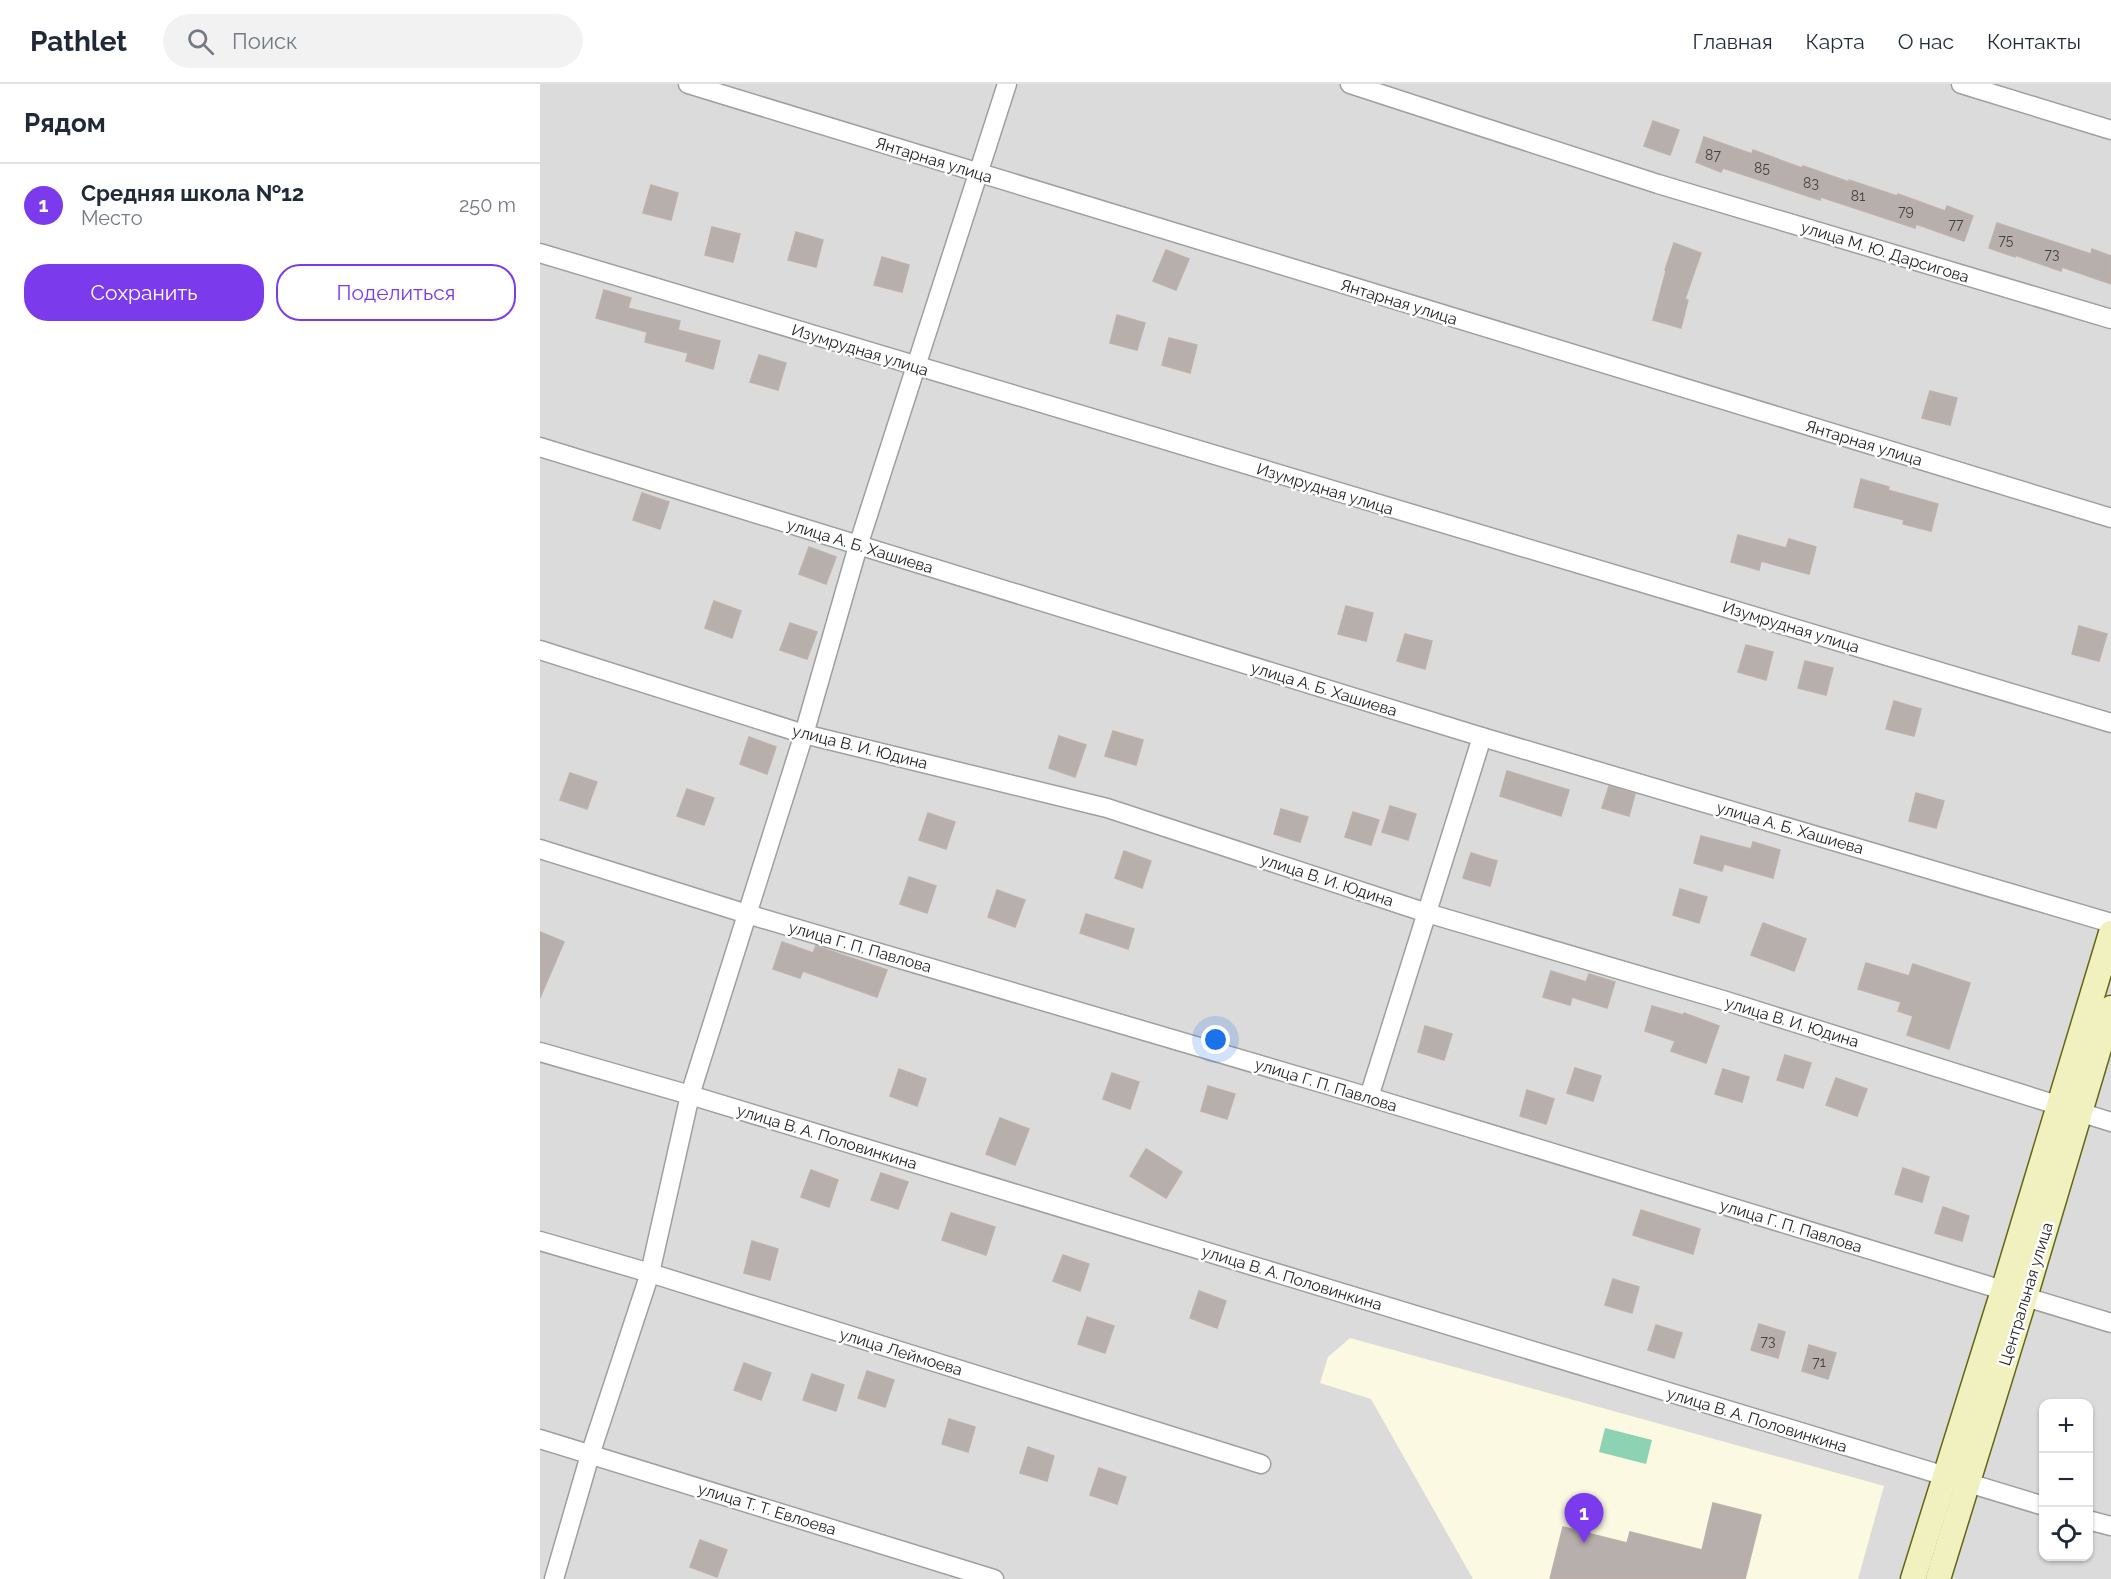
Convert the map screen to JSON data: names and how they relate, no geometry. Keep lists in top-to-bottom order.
{
  "streets": {
    "street": [
      "Янтарная улица",
      "улица М. Ю. Дарсигова",
      "Изумрудная улица",
      "улица А. Б. Хашиева",
      "улица В. И. Юдина",
      "улица Г. П. Павлова",
      "улица В. А. Половинкина",
      "Центральная улица",
      "улица Леймоева",
      "улица Т. Т. Евлоева"
    ]
  },
  "crossings": [
    ["улица В. И. Юдина", "Центральная улица"],
    ["улица Г. П. Павлова", "Центральная улица"],
    ["улица В. А. Половинкина", "Центральная улица"]
  ],
  "house_numbers": [
    "87",
    "85",
    "83",
    "81",
    "79",
    "77",
    "75",
    "73",
    "73",
    "71"
  ],
  "page": {
    "header": "Pathlet",
    "search": "Поиск",
    "nav": [
      "Главная",
      "Карта",
      "О нас",
      "Контакты"
    ],
    "heading": "Рядом",
    "list": [
      {
        "mark": "1",
        "name": "Средняя школа №12",
        "note": "Место",
        "value": "250 m"
      }
    ],
    "buttons": ["Сохранить", "Поделиться"],
    "map_buttons": ["+", "−"],
    "pins": "1"
  }
}
